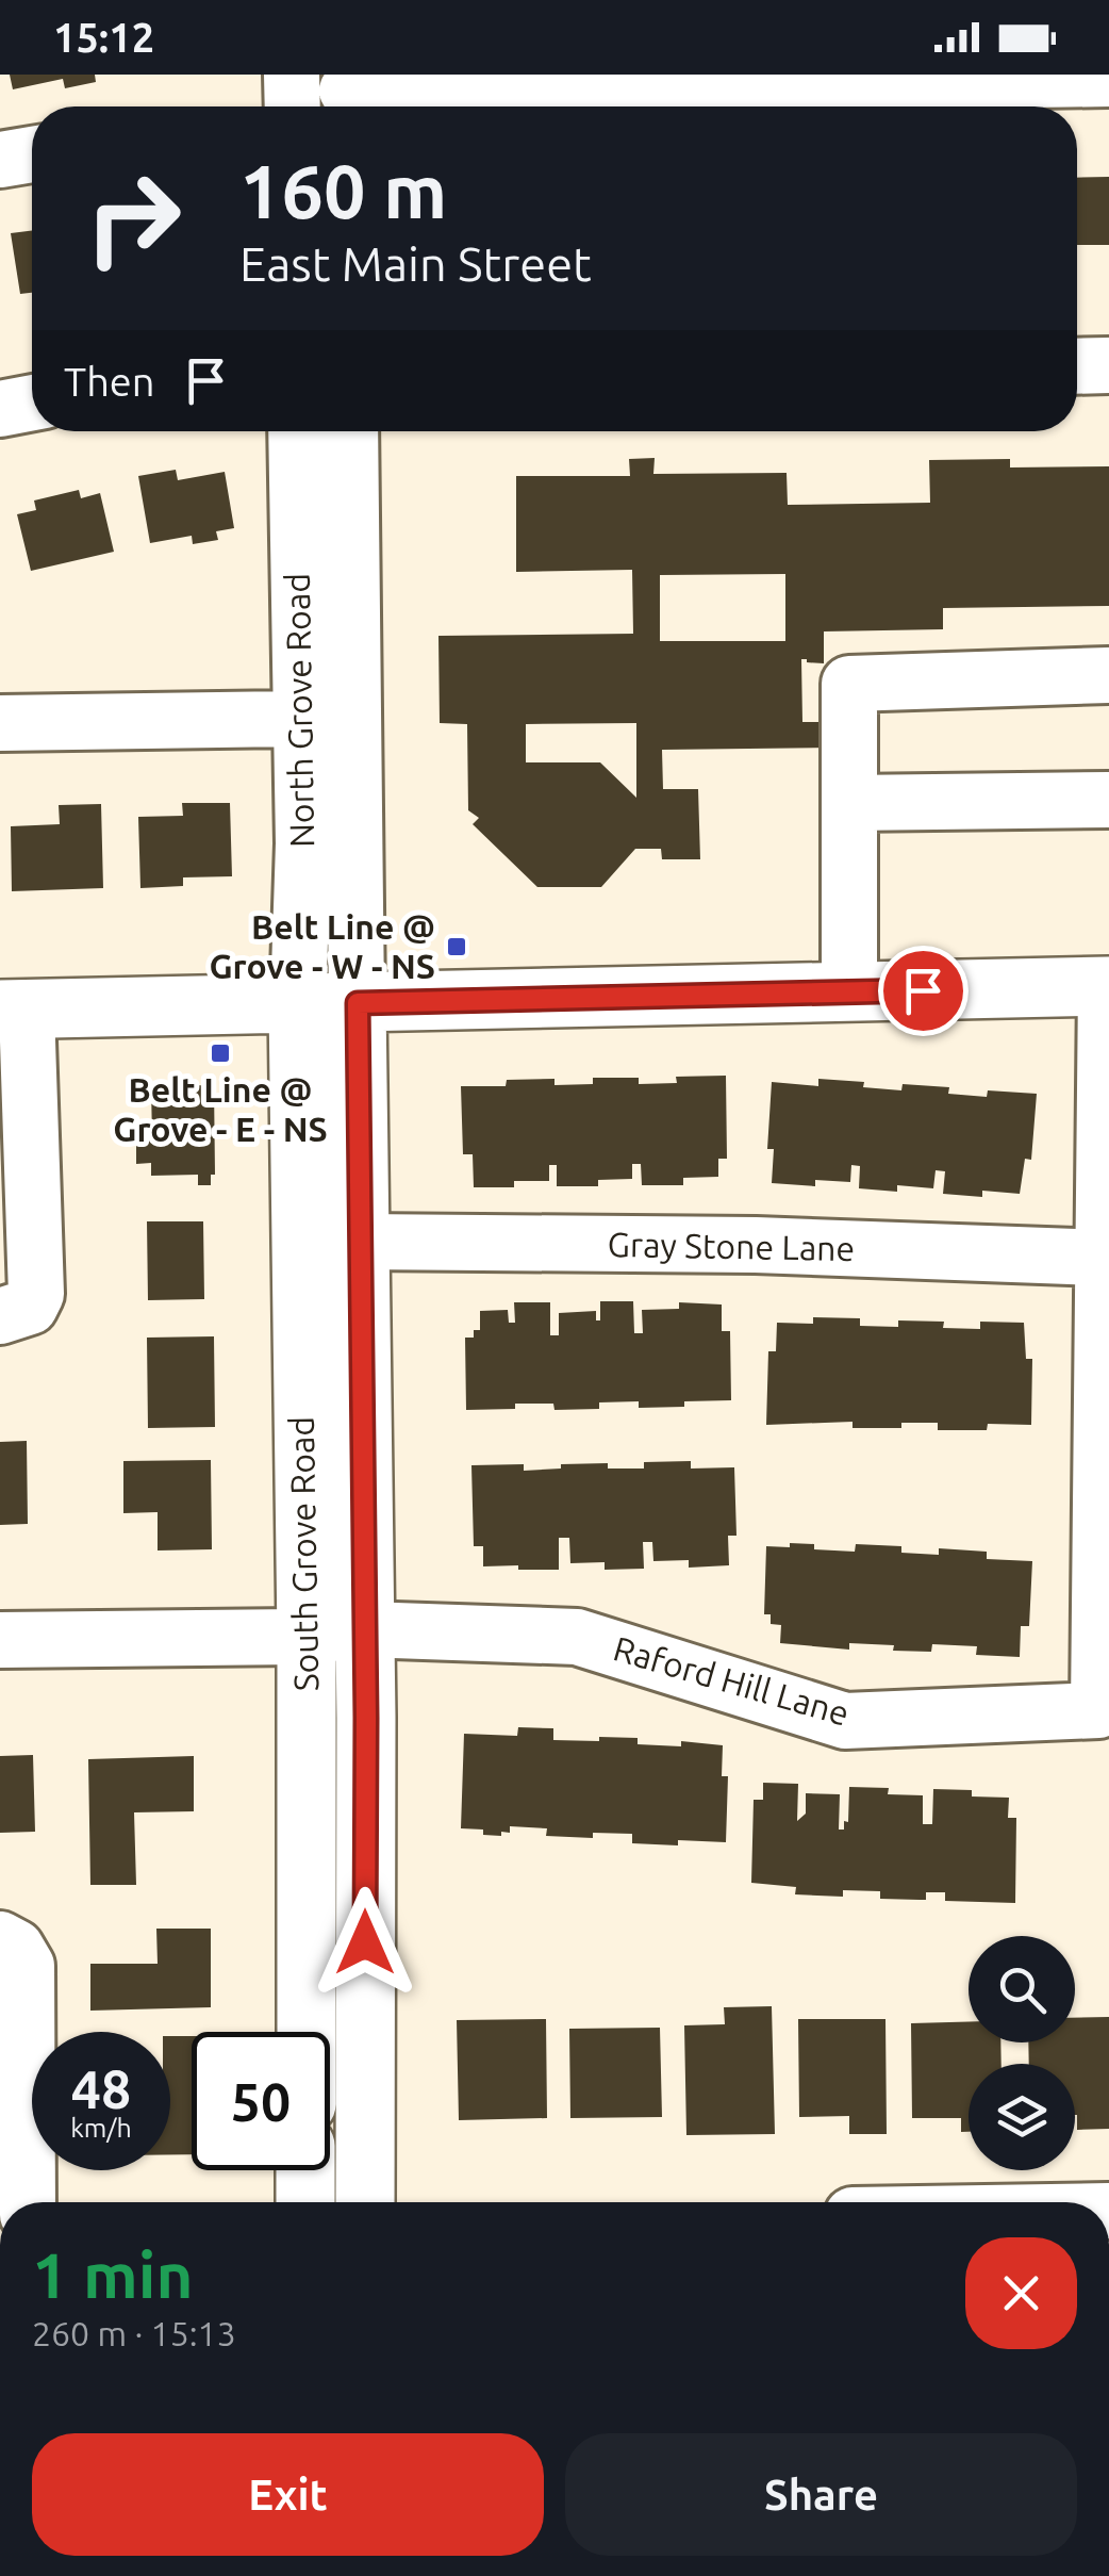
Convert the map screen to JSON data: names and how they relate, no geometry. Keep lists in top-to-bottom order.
{
  "streets": {
    "main road": ["South Grove Road"],
    "street": ["North Grove Road", "Gray Stone Lane", "Raford Hill Lane"]
  },
  "crossings": [
    ["North Grove Road", "South Grove Road"],
    ["Gray Stone Lane", "South Grove Road"],
    ["Gray Stone Lane", "Raford Hill Lane"],
    ["South Grove Road", "Raford Hill Lane"]
  ],
  "places": {
    "transit": ["Belt Line @ Grove - W - NS", "Belt Line @ Grove - E - NS"]
  },
  "page": {
    "status": "15:12",
    "turn": ["160 m", "East Main Street"],
    "then": "Then",
    "speed": "48 km/h",
    "limit": "50",
    "heading": ["1 min", "260 m · 15:13"],
    "buttons": ["Exit", "Share"]
  }
}
